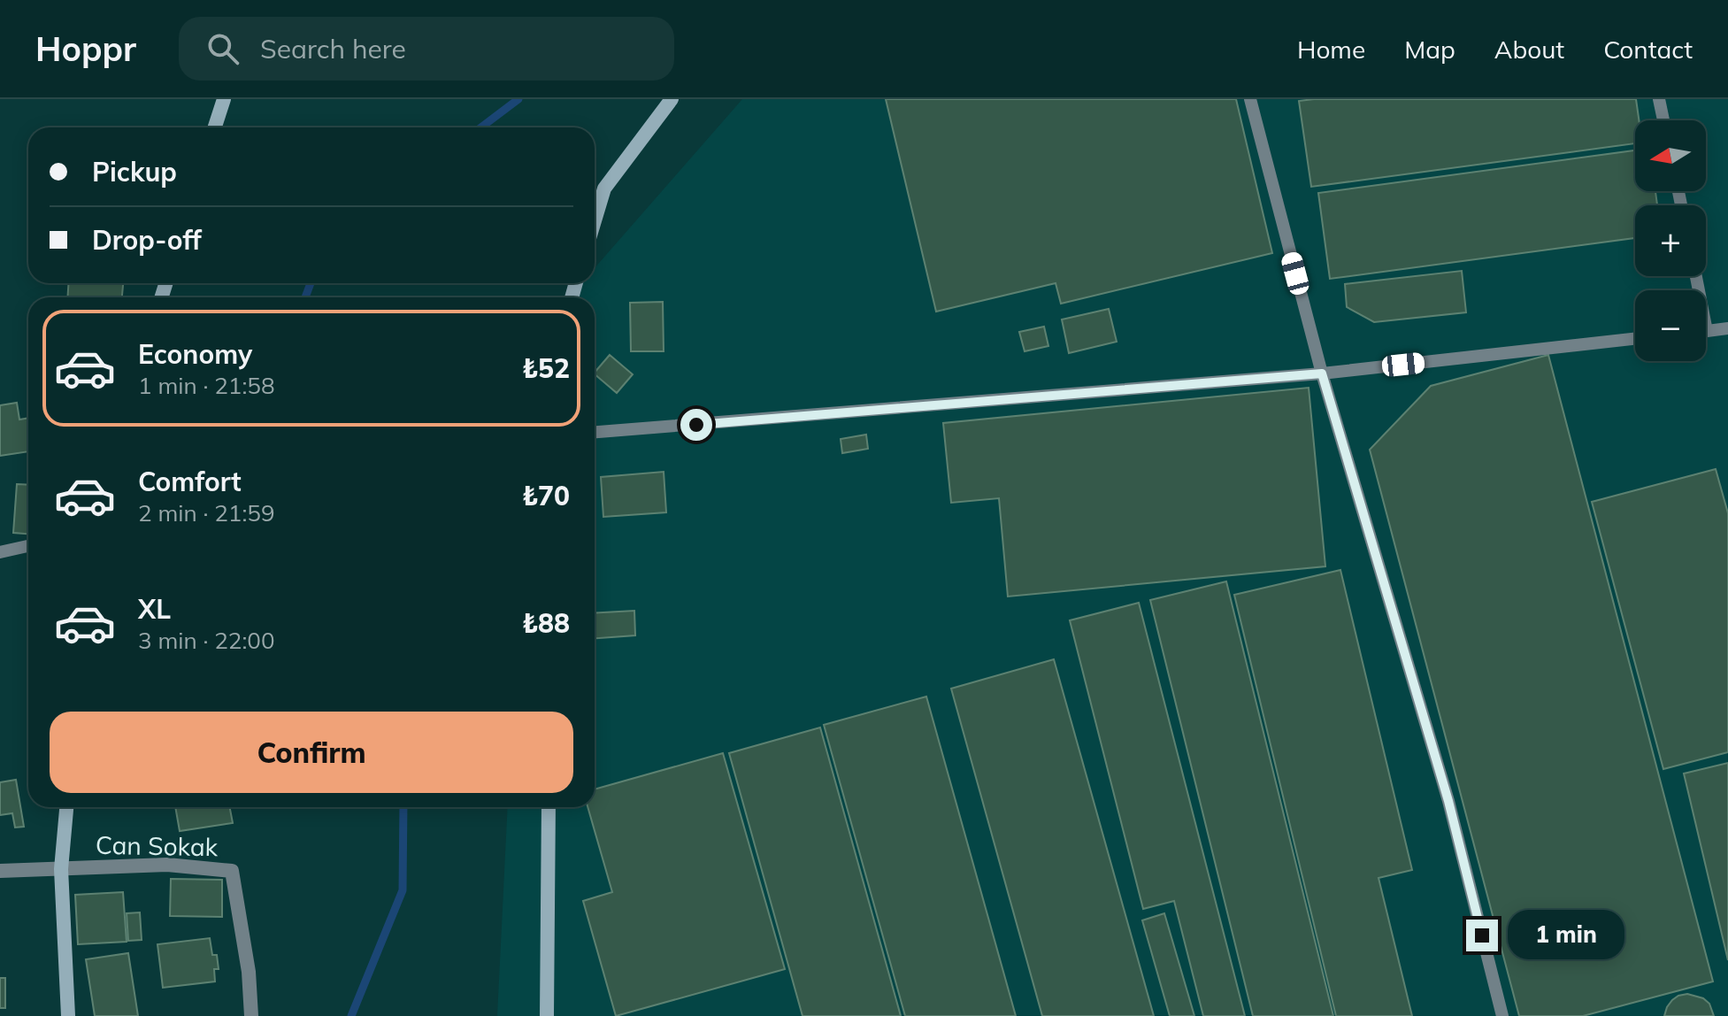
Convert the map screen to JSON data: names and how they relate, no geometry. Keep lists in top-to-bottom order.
{
  "streets": {
    "street": ["Can Sokak"]
  },
  "north": "left",
  "page": {
    "header": "Hoppr",
    "search": "Search here",
    "nav": [
      "Home",
      "Map",
      "About",
      "Contact"
    ],
    "map_buttons": ["+", "−"],
    "banner": ["Pickup", "Drop-off"],
    "list": [
      {
        "name": "Economy",
        "note": "1 min · 21:58",
        "value": "₺52"
      },
      {
        "name": "Comfort",
        "note": "2 min · 21:59",
        "value": "₺70"
      },
      {
        "name": "XL",
        "note": "3 min · 22:00",
        "value": "₺88"
      }
    ],
    "buttons": "Confirm",
    "bubble": "1 min"
  }
}
